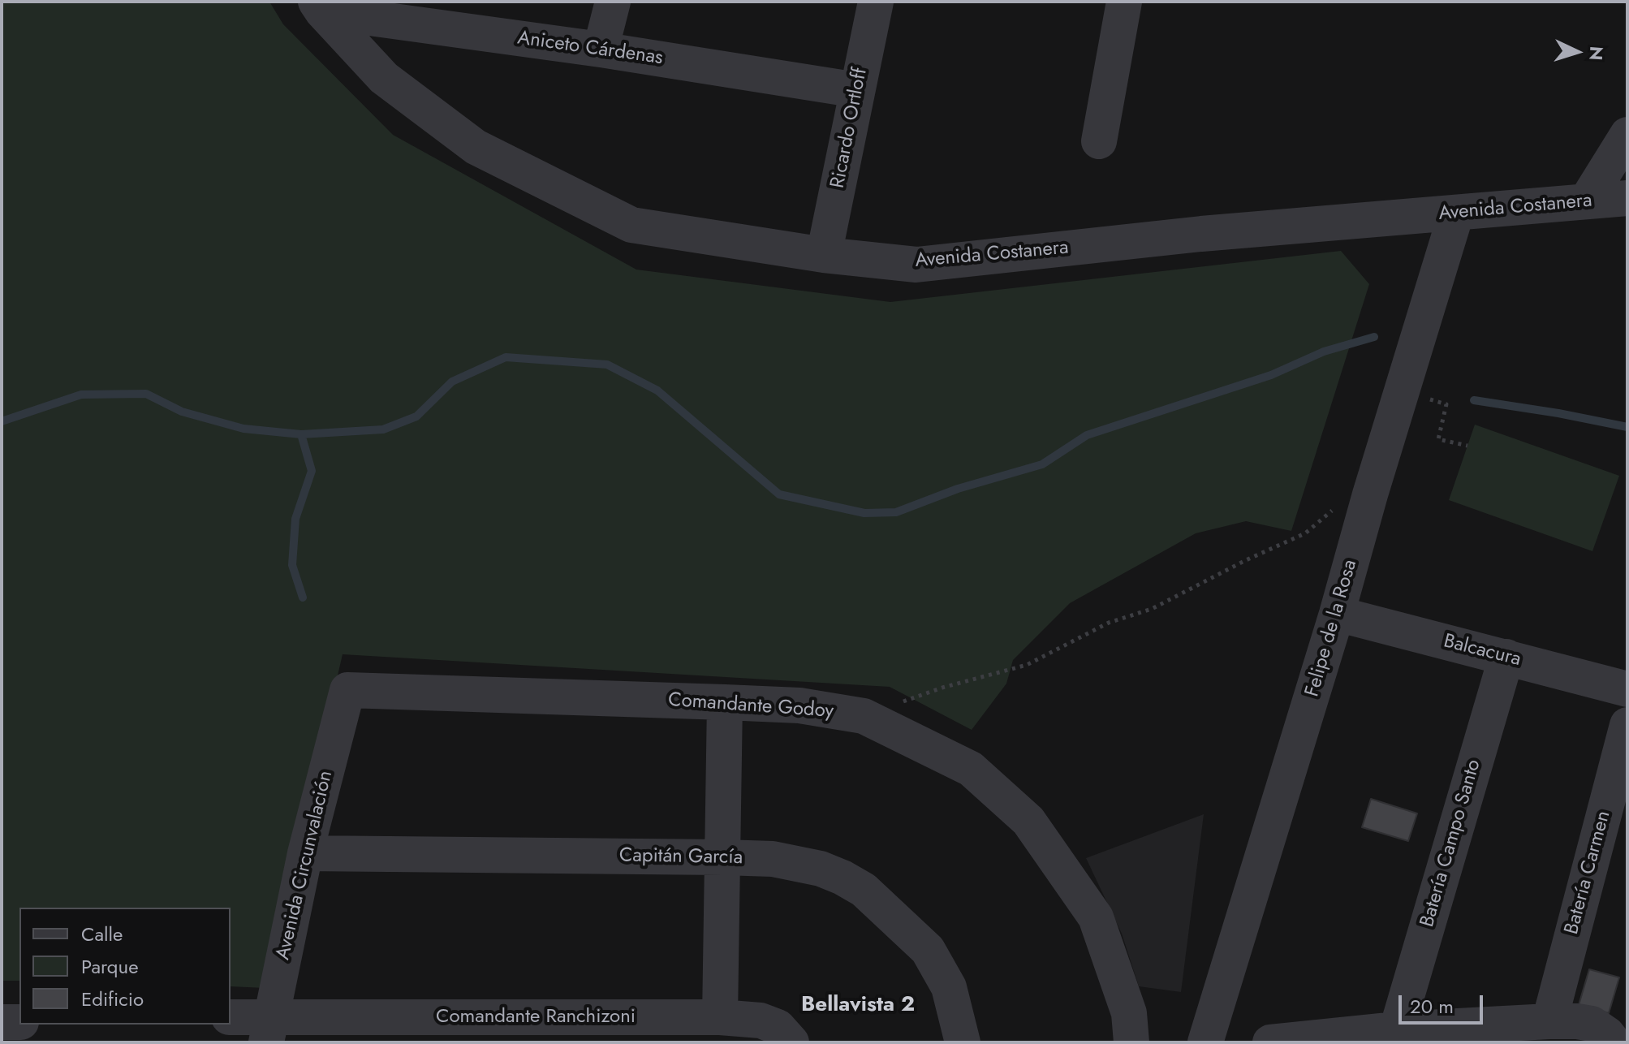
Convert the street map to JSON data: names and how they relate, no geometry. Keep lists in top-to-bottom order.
{
  "streets": {
    "street": [
      "Aniceto Cárdenas",
      "Ricardo Ortloff",
      "Avenida Costanera",
      "Felipe de la Rosa",
      "Balcacura",
      "Comandante Godoy",
      "Batería Campo Santo",
      "Capitán García",
      "Avenida Circunvalación",
      "Batería Carmen",
      "Comandante Ranchizoni"
    ]
  },
  "crossings": [
    ["Aniceto Cárdenas", "Ricardo Ortloff"],
    ["Aniceto Cárdenas", "Avenida Costanera"],
    ["Ricardo Ortloff", "Avenida Costanera"],
    ["Avenida Costanera", "Felipe de la Rosa"],
    ["Felipe de la Rosa", "Balcacura"],
    ["Balcacura", "Batería Campo Santo"],
    ["Comandante Godoy", "Avenida Circunvalación"],
    ["Capitán García", "Avenida Circunvalación"],
    ["Avenida Circunvalación", "Comandante Ranchizoni"]
  ],
  "districts": ["Bellavista 2"],
  "legend": ["Calle", "Parque", "Edificio"],
  "scale_bar": "20 m",
  "north": "right"
}
